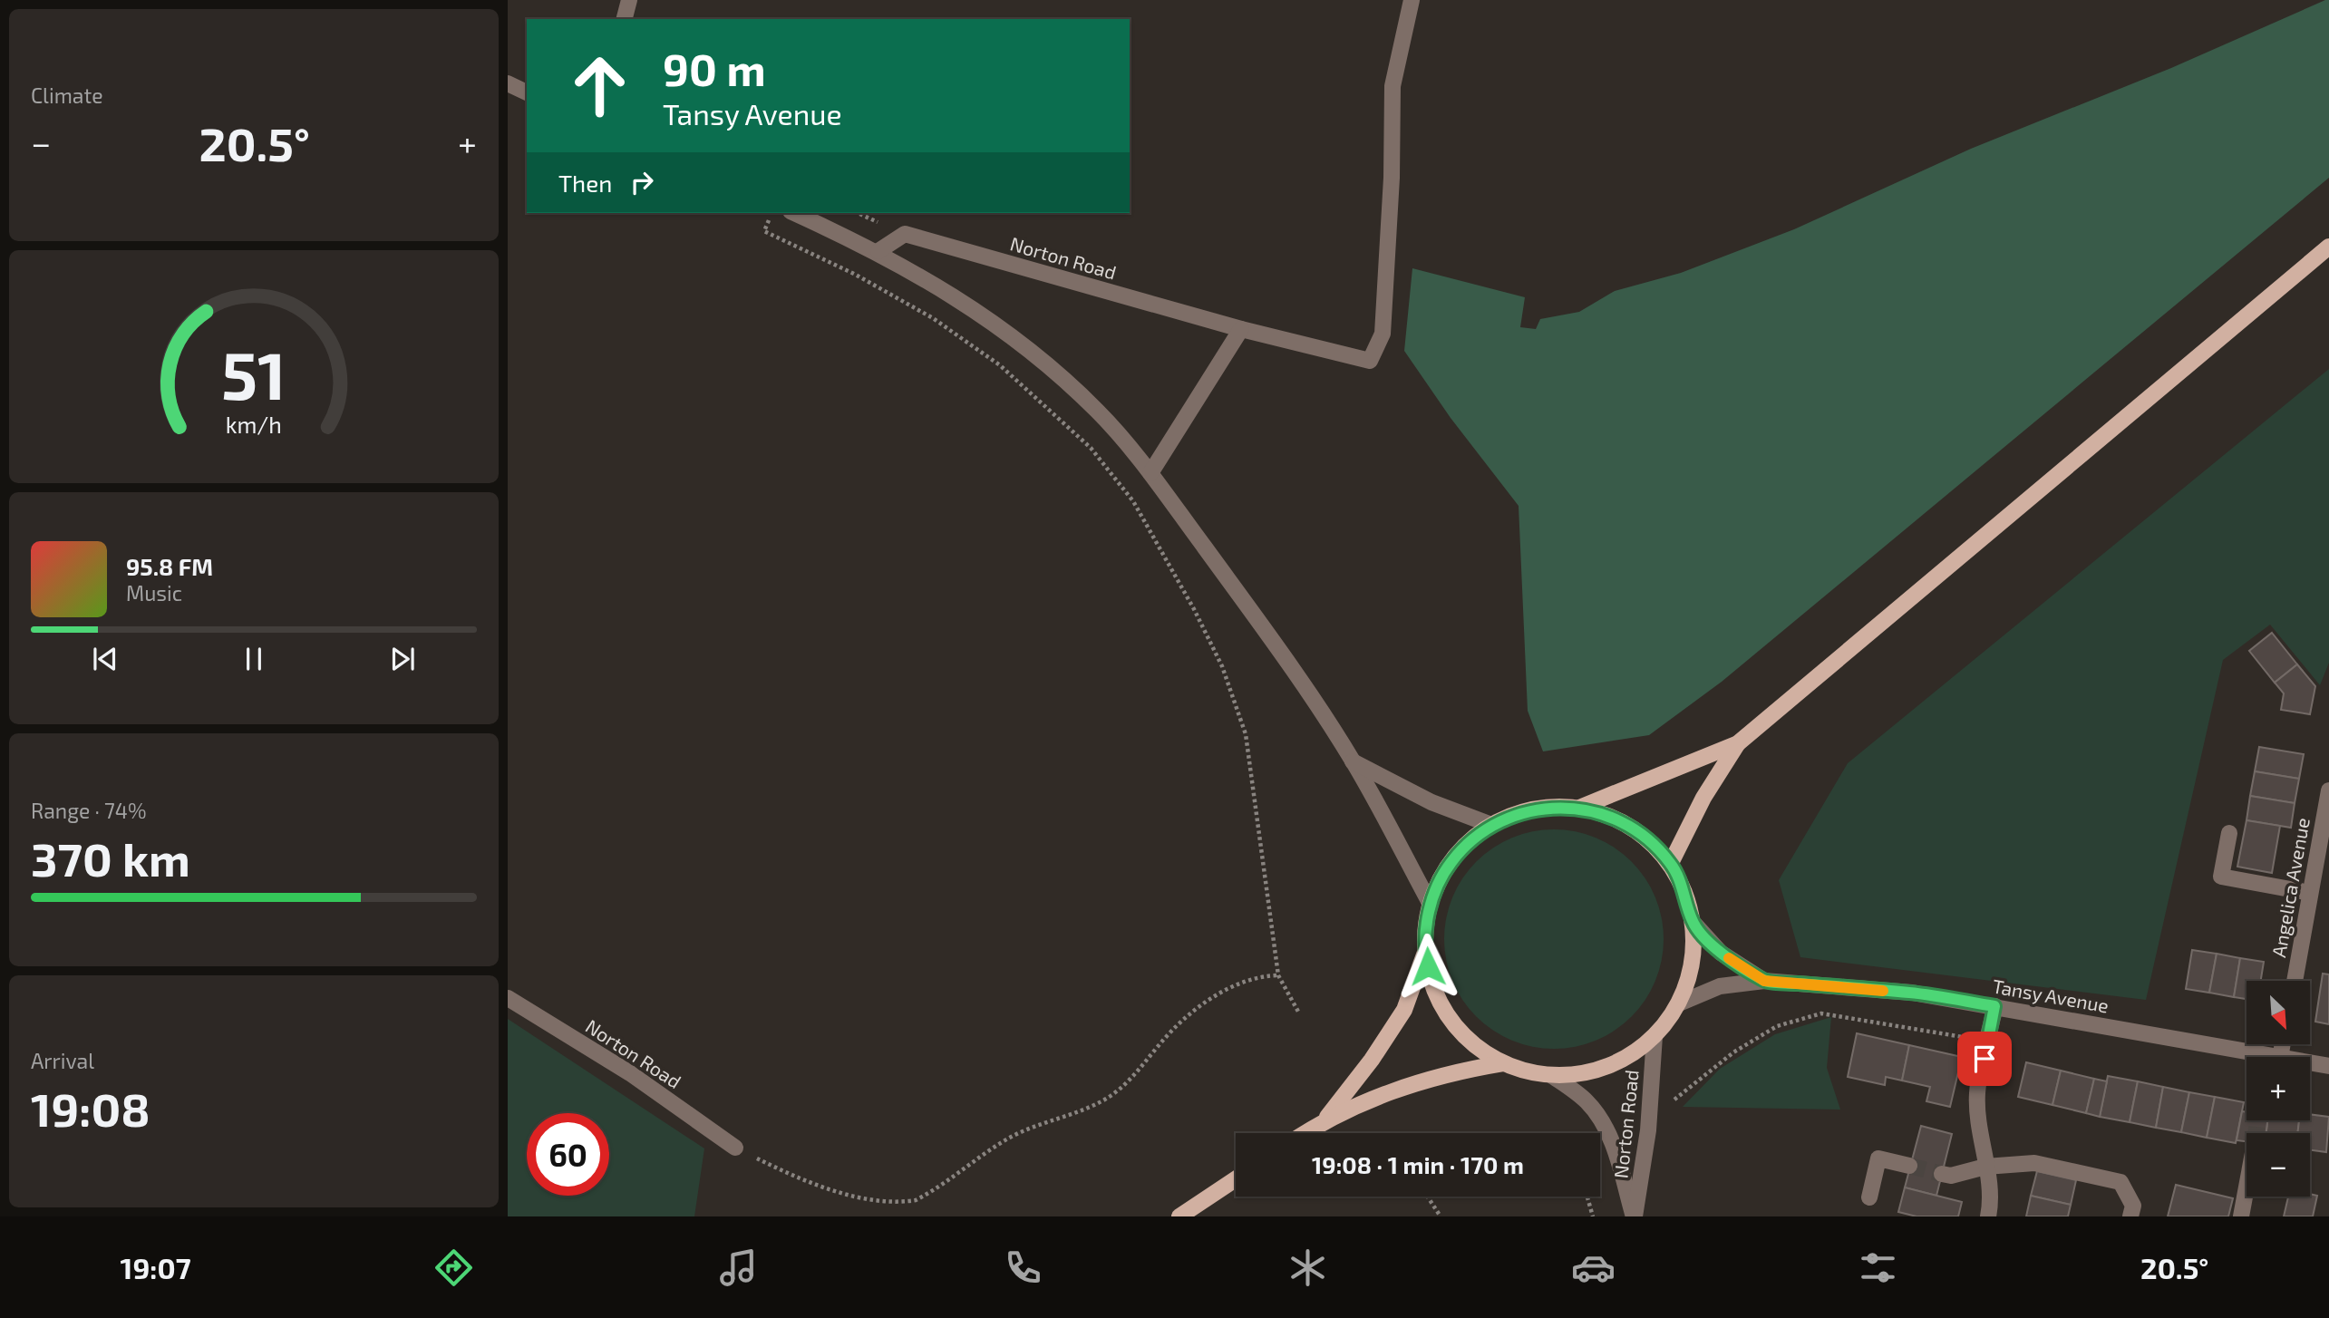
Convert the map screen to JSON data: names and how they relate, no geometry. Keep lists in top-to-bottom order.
{
  "streets": {
    "street": ["Norton Road", "Angelica Avenue", "Tansy Avenue"]
  },
  "north": "bottom right",
  "page": {
    "tile": [
      "Climate",
      ["Range · 74%", "370 km"],
      ["Arrival", "19:08"]
    ],
    "turn": ["90 m", "Tansy Avenue"],
    "heat": ["−", "20.5°", "+"],
    "then": "Then",
    "song": ["95.8 FM", "Music"],
    "map_buttons": ["+", "−"],
    "limit": "60",
    "trip": "19:08 · 1 min · 170 m",
    "tabs": ["19:07", "20.5°"],
    "gauge": ["51", "km/h"]
  }
}
